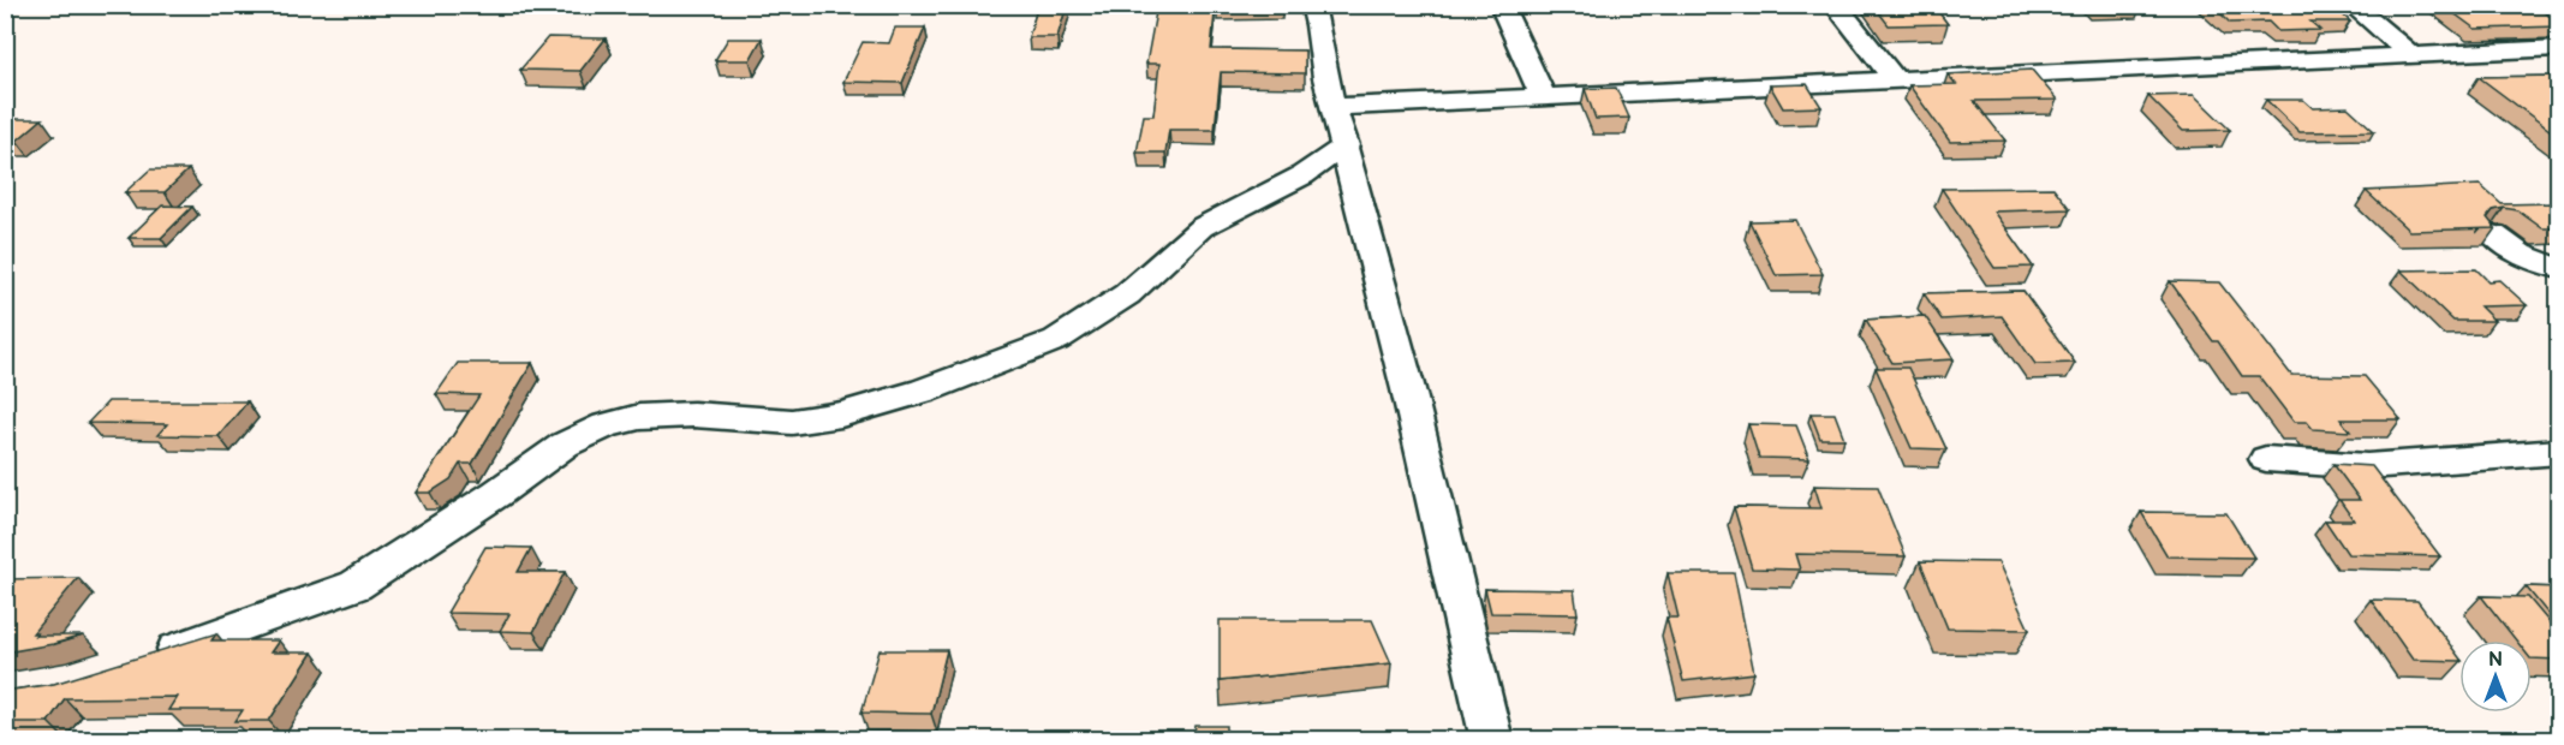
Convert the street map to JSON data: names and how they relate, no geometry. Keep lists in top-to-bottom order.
{
  "north": "top"
}
